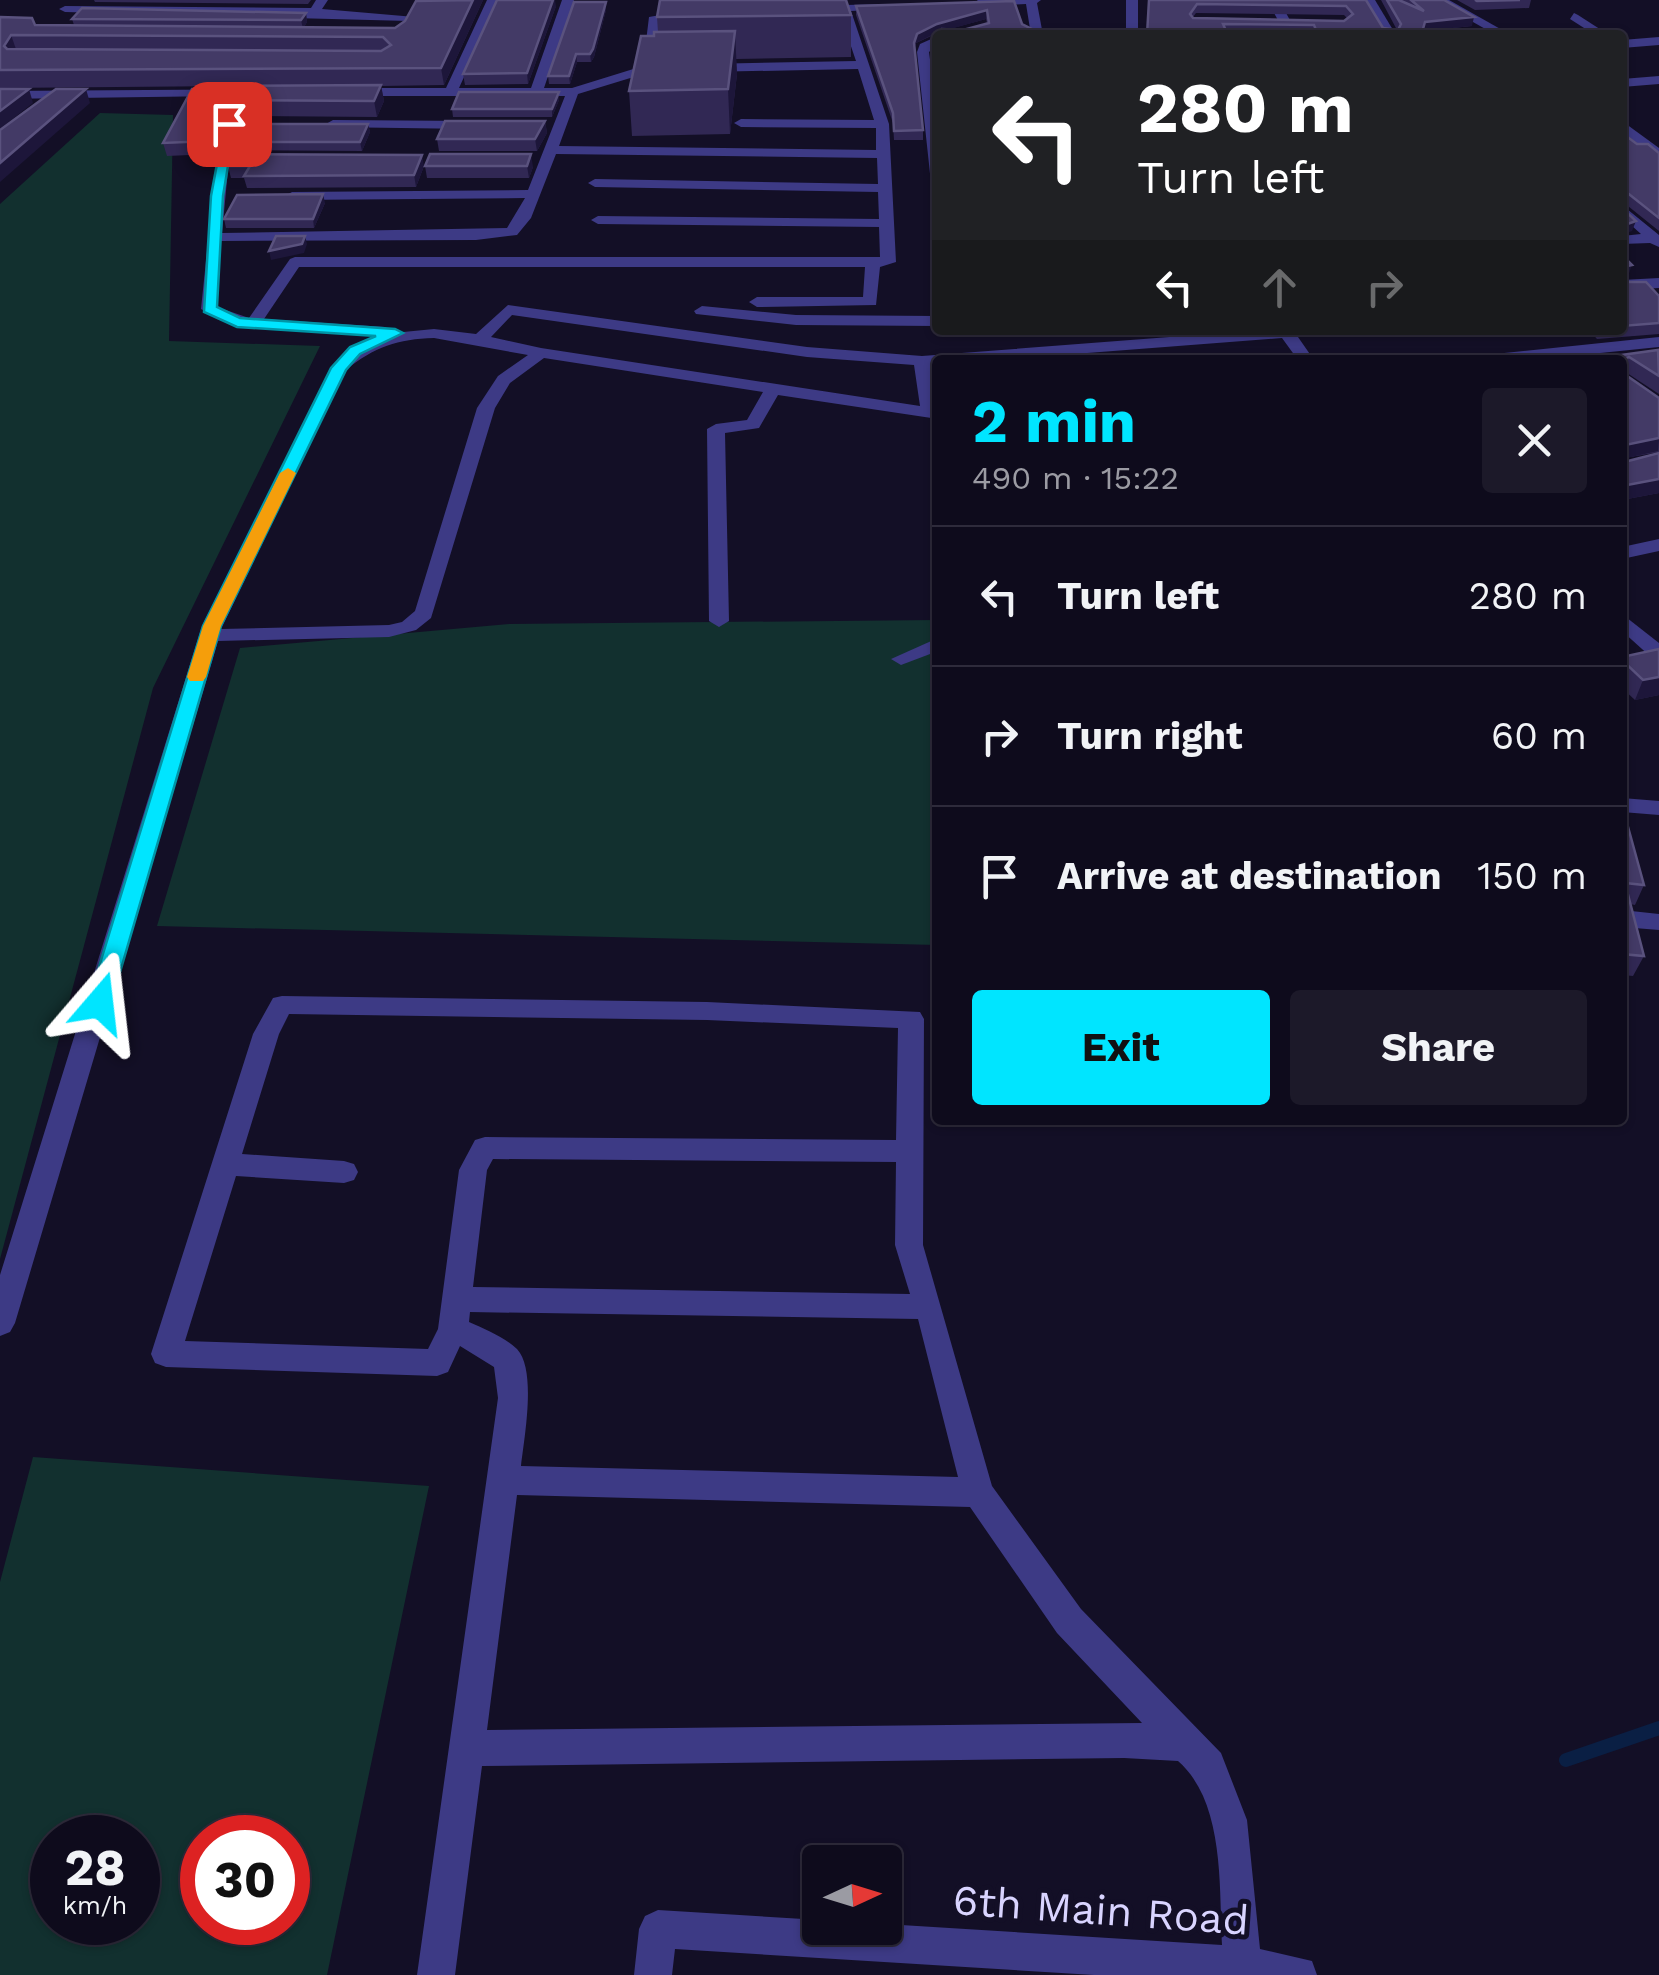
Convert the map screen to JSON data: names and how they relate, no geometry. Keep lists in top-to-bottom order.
{
  "streets": {
    "street": ["6th Main Road"]
  },
  "north": "right",
  "page": {
    "turn": ["280 m", "Turn left"],
    "heading": ["2 min", "490 m · 15:22"],
    "list": [
      {
        "name": "Turn left",
        "value": "280 m"
      },
      {
        "name": "Turn right",
        "value": "60 m"
      },
      {
        "name": "Arrive at destination",
        "value": "150 m"
      }
    ],
    "buttons": ["Exit", "Share"],
    "speed": "28 km/h",
    "limit": "30"
  }
}
